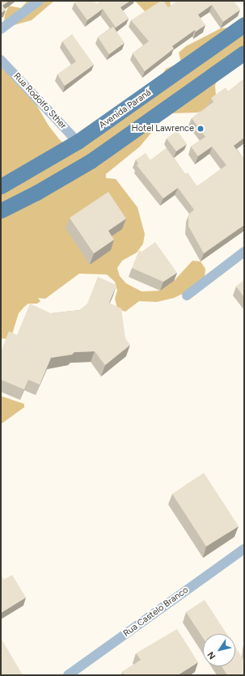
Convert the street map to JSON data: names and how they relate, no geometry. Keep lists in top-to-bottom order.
{
  "streets": {
    "main road": ["Avenida Paraná"],
    "street": ["Rua Rodolfo Sther", "Rua Castelo Branco"]
  },
  "crossings": [
    ["Rua Rodolfo Sther", "Avenida Paraná"]
  ],
  "places": ["Hotel Lawrence"],
  "north": "bottom left"
}
